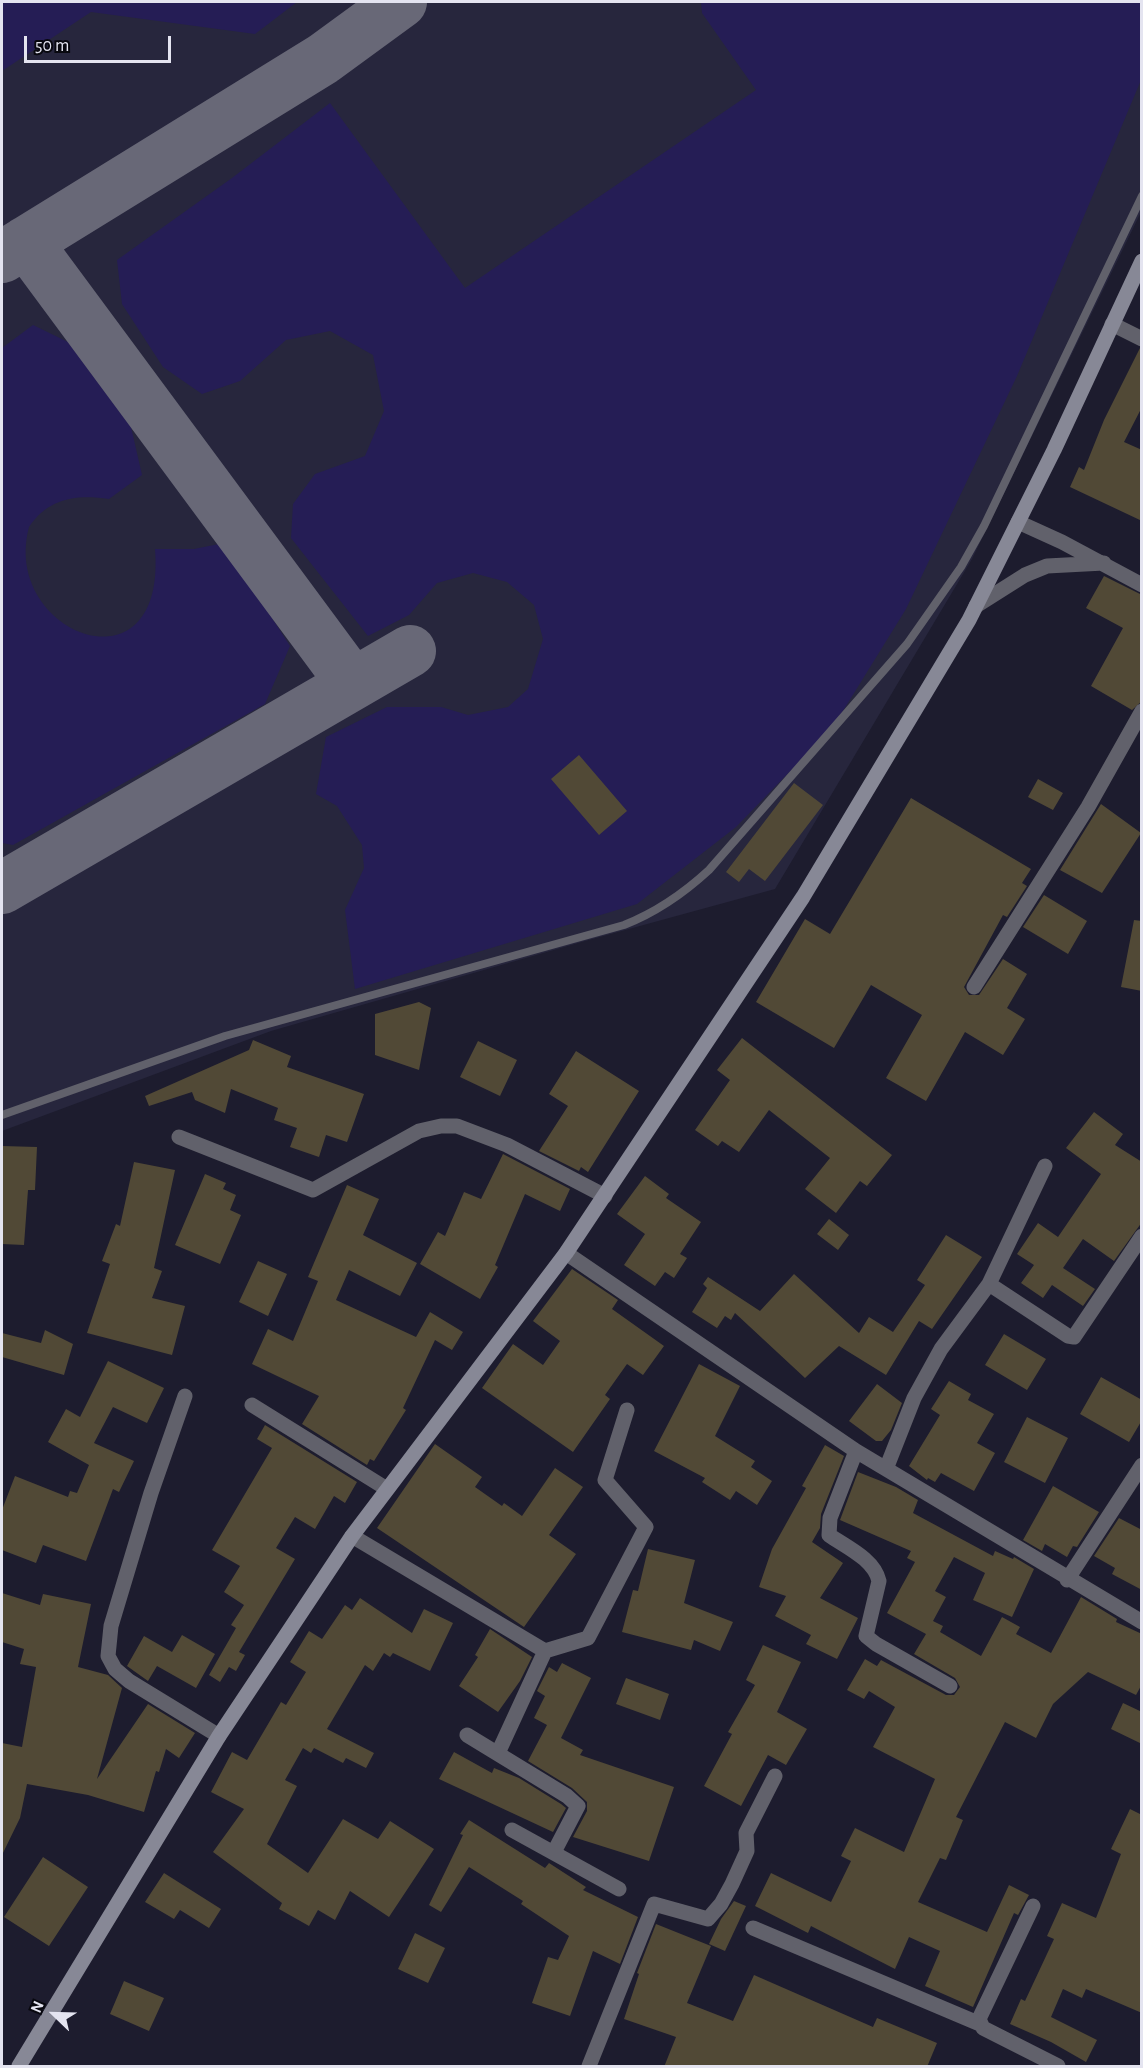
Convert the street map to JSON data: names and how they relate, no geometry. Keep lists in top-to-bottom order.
{
  "scale_bar": "50 m",
  "north": "top left"
}
